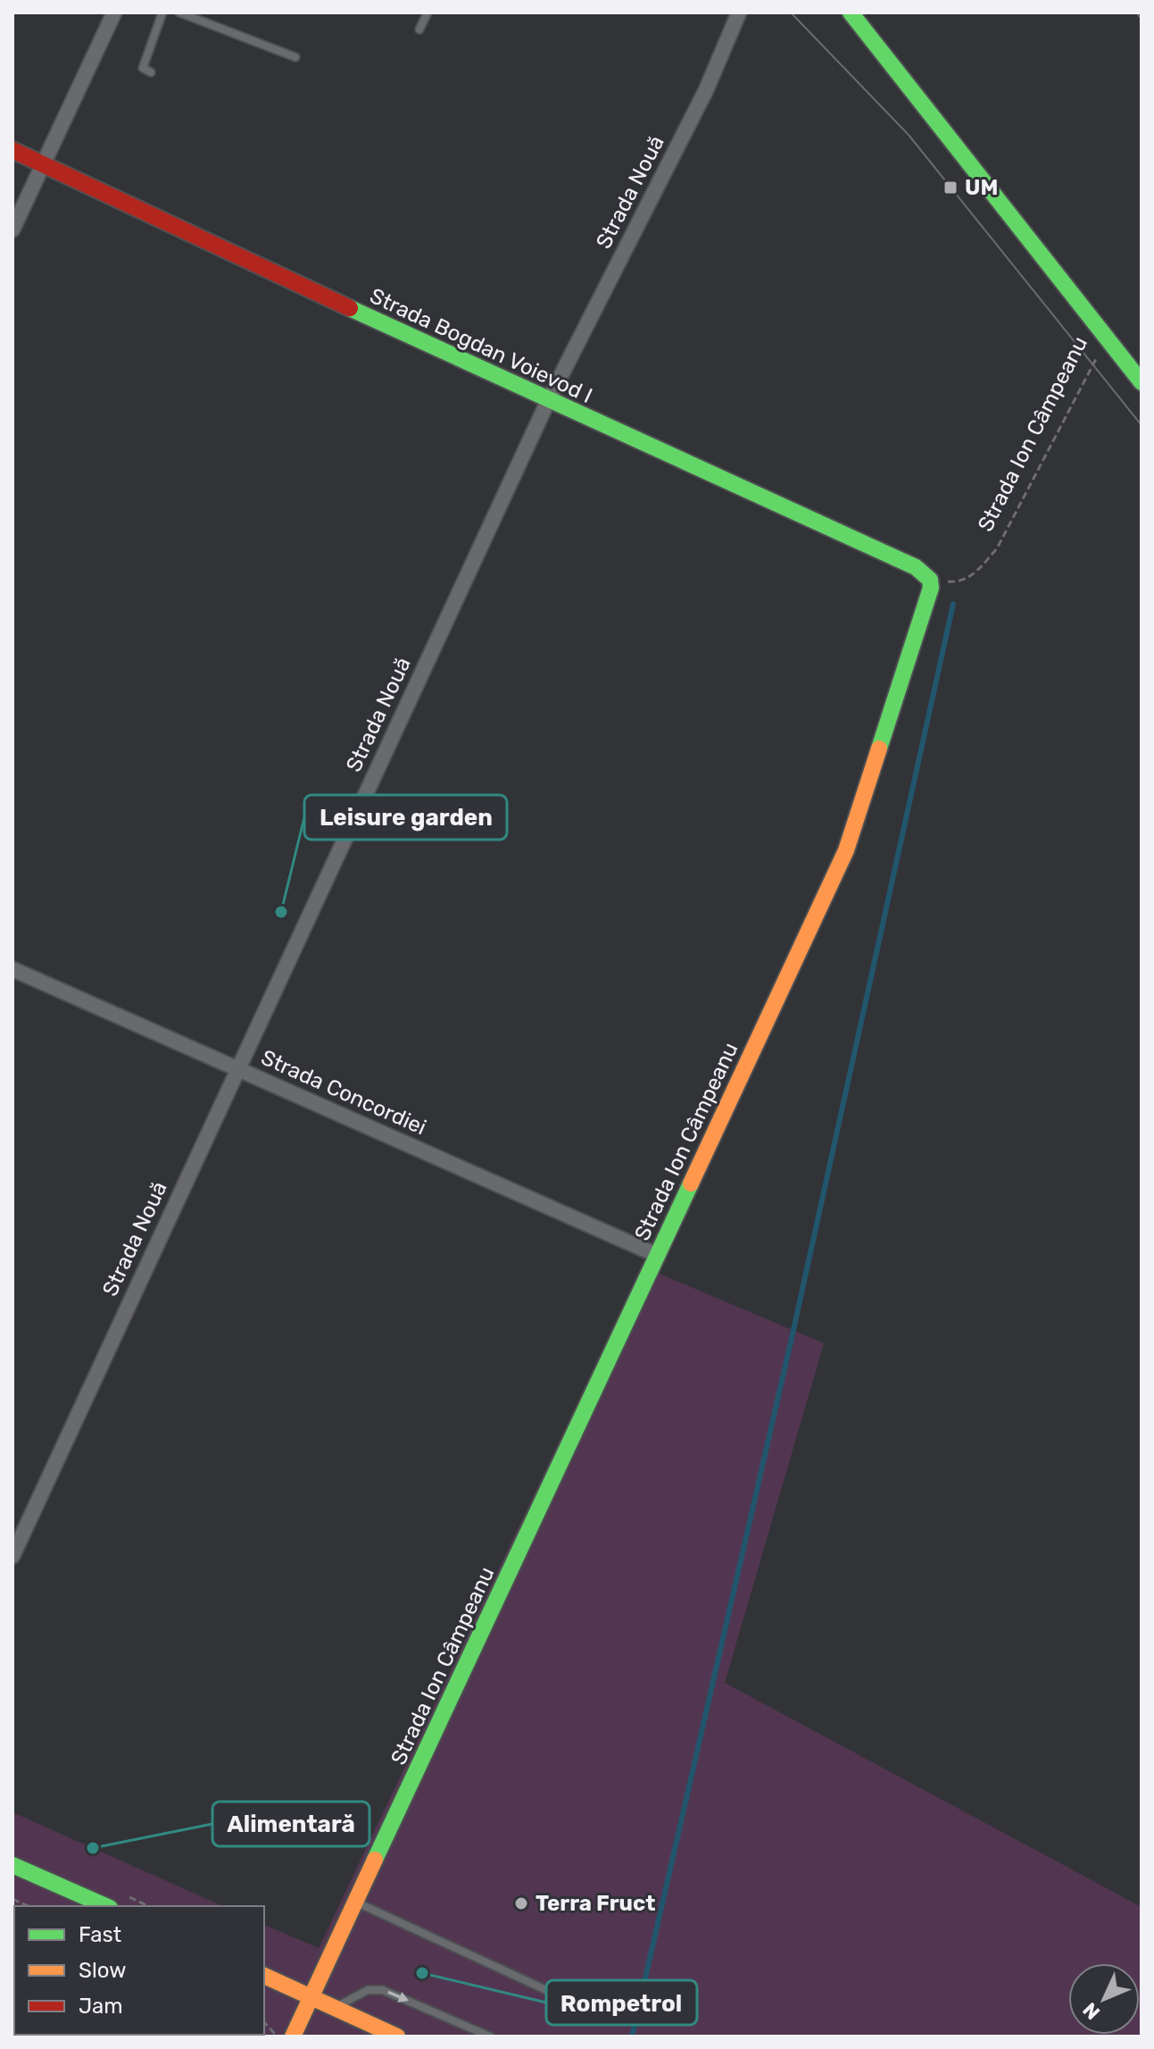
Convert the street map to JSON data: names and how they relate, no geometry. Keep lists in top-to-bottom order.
{
  "streets": {
    "main road": ["Strada Bogdan Voievod I", "Strada Ion Câmpeanu"],
    "street": ["Strada Nouă", "Strada Concordiei"]
  },
  "crossings": [
    ["Strada Nouă", "Strada Bogdan Voievod I"],
    ["Strada Nouă", "Strada Concordiei"],
    ["Strada Bogdan Voievod I", "Strada Ion Câmpeanu"],
    ["Strada Ion Câmpeanu", "Strada Concordiei"]
  ],
  "places": {
    "transit": ["UM"],
    "other": [
      "Leisure garden",
      "Alimentară",
      "Terra Fruct",
      "Rompetrol"
    ]
  },
  "legend": ["Fast", "Slow", "Jam"],
  "north": "bottom left"
}
